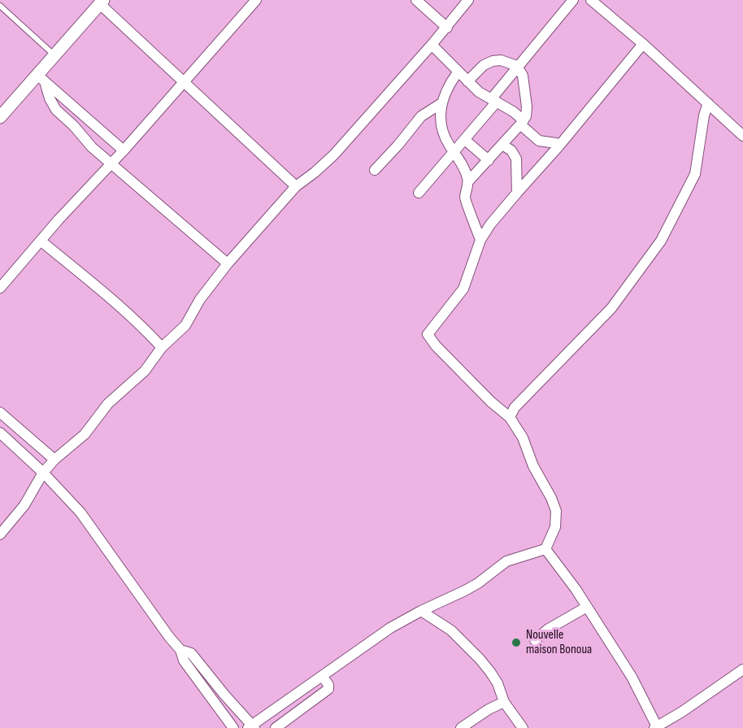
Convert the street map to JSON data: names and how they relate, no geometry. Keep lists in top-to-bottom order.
{
  "places": ["Nouvelle maison Bonoua"]
}
